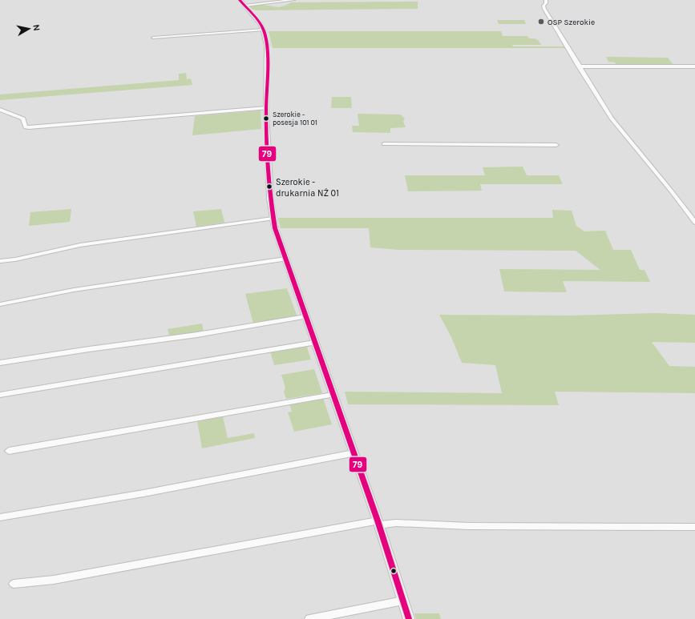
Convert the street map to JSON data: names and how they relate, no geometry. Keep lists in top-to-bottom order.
{
  "places": ["OSP Szerokie", "Szerokie - posesja 101 01", "Szerokie - drukarnia NŻ 01"],
  "lines": ["transit line 79"],
  "north": "right"
}
